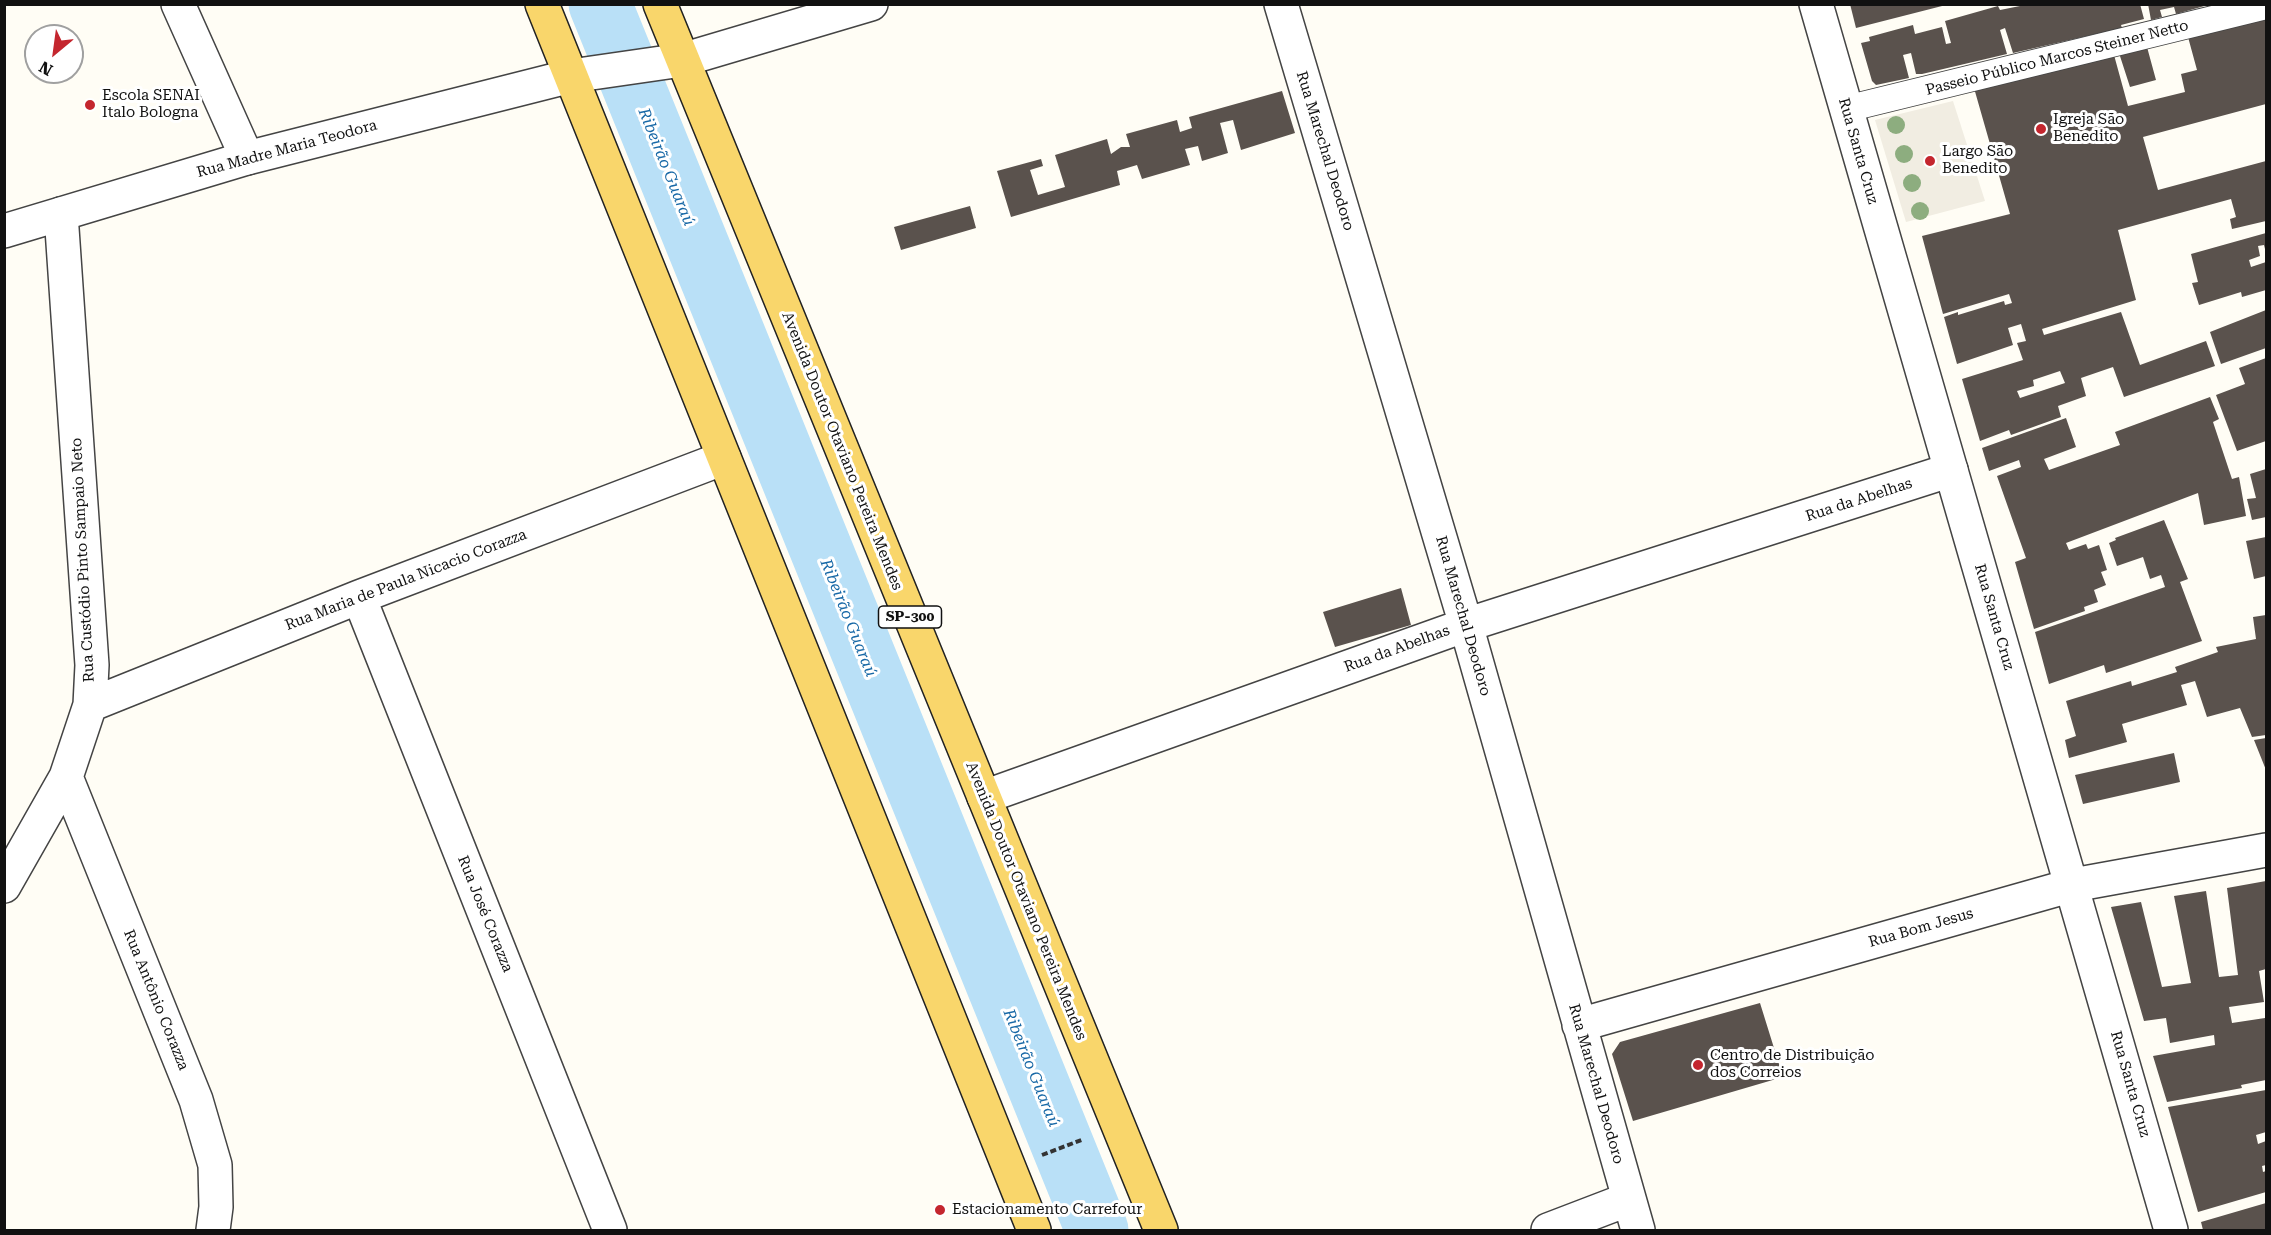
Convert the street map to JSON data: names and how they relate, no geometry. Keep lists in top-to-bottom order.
{
  "streets": {
    "main road": ["Avenida Doutor Otaviano Pereira Mendes", "SP-300"],
    "street": [
      "Passeio Público Marcos Steiner Netto",
      "Rua Madre Maria Teodora",
      "Rua Marechal Deodoro",
      "Rua Santa Cruz",
      "Rua da Abelhas",
      "Rua Custódio Pinto Sampaio Neto",
      "Rua Maria de Paula Nicacio Corazza",
      "Rua José Corazza",
      "Rua Bom Jesus",
      "Rua Antônio Corazza"
    ]
  },
  "crossings": [
    ["Passeio Público Marcos Steiner Netto", "Rua Santa Cruz"],
    ["Rua Madre Maria Teodora", "Avenida Doutor Otaviano Pereira Mendes"],
    ["Rua Madre Maria Teodora", "Rua Custódio Pinto Sampaio Neto"],
    ["Rua Marechal Deodoro", "Rua da Abelhas"],
    ["Rua Marechal Deodoro", "Rua Bom Jesus"],
    ["Rua Santa Cruz", "Rua da Abelhas"],
    ["Rua Santa Cruz", "Rua Bom Jesus"],
    ["Avenida Doutor Otaviano Pereira Mendes", "Rua da Abelhas"],
    ["Rua Custódio Pinto Sampaio Neto", "Rua Maria de Paula Nicacio Corazza"],
    ["Rua Custódio Pinto Sampaio Neto", "Rua Antônio Corazza"],
    ["Rua Maria de Paula Nicacio Corazza", "Rua José Corazza"]
  ],
  "water": ["Ribeirão Guaraú"],
  "places": [
    "Escola SENAI Italo Bologna",
    "Igreja São Benedito",
    "Largo São Benedito",
    "Centro de Distribuição dos Correios",
    "Estacionamento Carrefour"
  ],
  "north": "bottom left"
}
